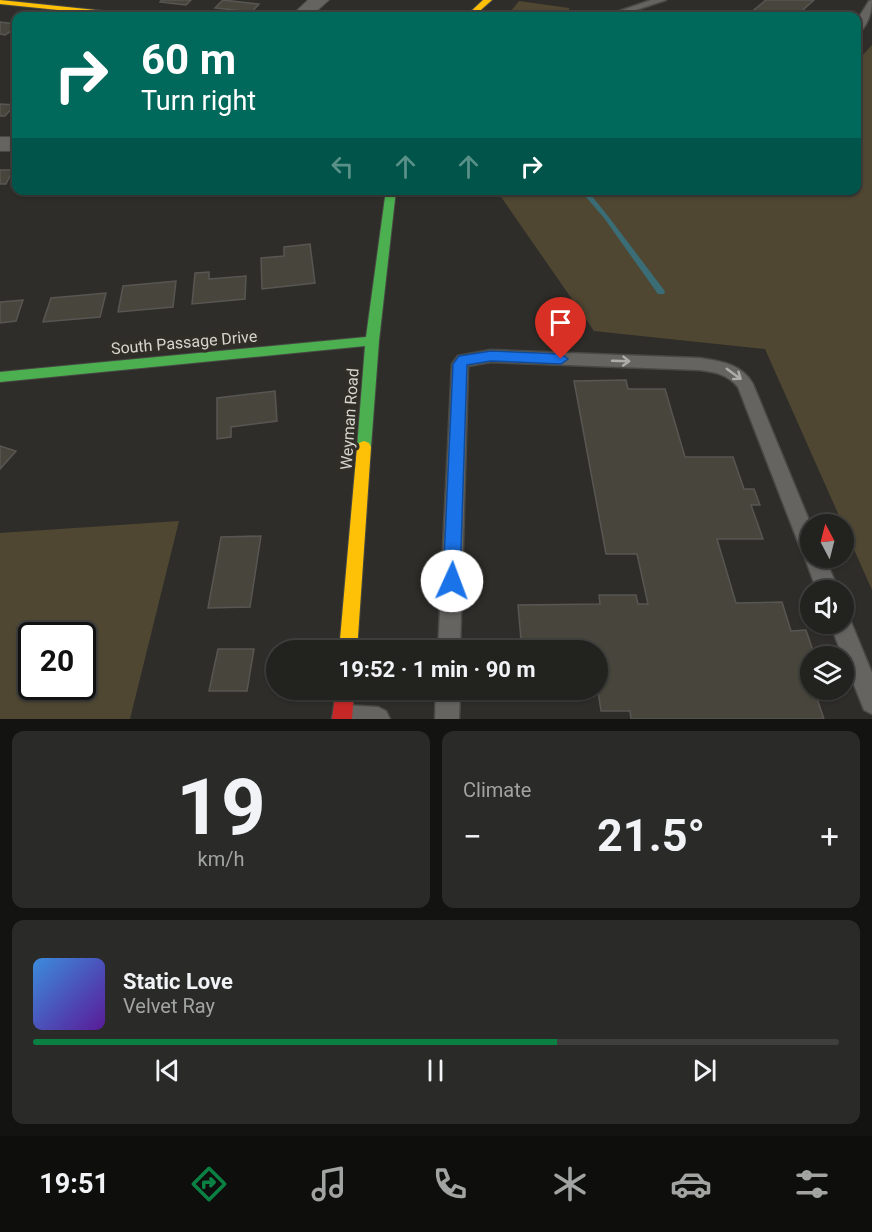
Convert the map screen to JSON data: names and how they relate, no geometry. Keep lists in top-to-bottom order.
{
  "streets": {
    "street": ["South Passage Drive", "Weyman Road"]
  },
  "crossings": [
    ["South Passage Drive", "Weyman Road"]
  ],
  "north": "top",
  "page": {
    "turn": ["60 m", "Turn right"],
    "limit": "20",
    "trip": "19:52 · 1 min · 90 m",
    "tile": [
      ["19", "km/h"],
      "Climate"
    ],
    "heat": ["−", "21.5°", "+"],
    "song": ["Static Love", "Velvet Ray"],
    "tabs": "19:51"
  }
}
